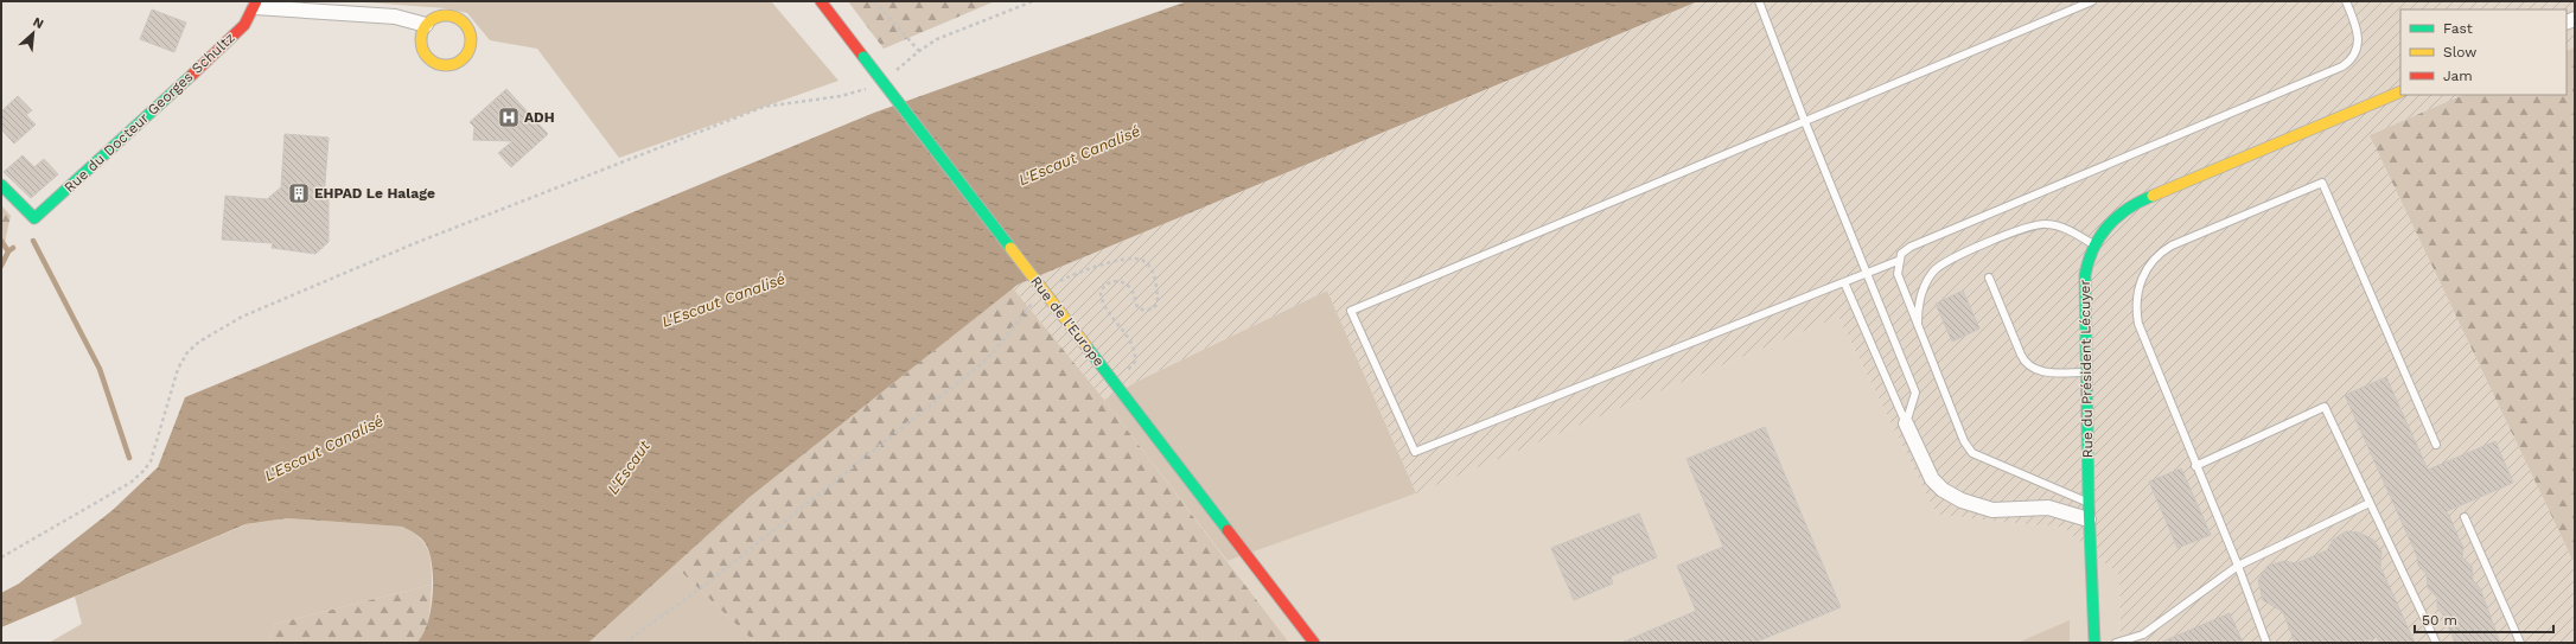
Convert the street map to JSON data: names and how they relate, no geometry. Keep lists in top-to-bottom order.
{
  "streets": {
    "street": ["Rue du Docteur Georges Schultz", "Rue de l'Europe", "Rue du Président Lécuyer"]
  },
  "water": ["L'Escaut Canalisé", "L'Escaut"],
  "places": {
    "hospital": ["ADH"],
    "building": ["EHPAD Le Halage"]
  },
  "legend": ["Fast", "Slow", "Jam"],
  "scale_bar": "50 m",
  "north": "top right"
}
